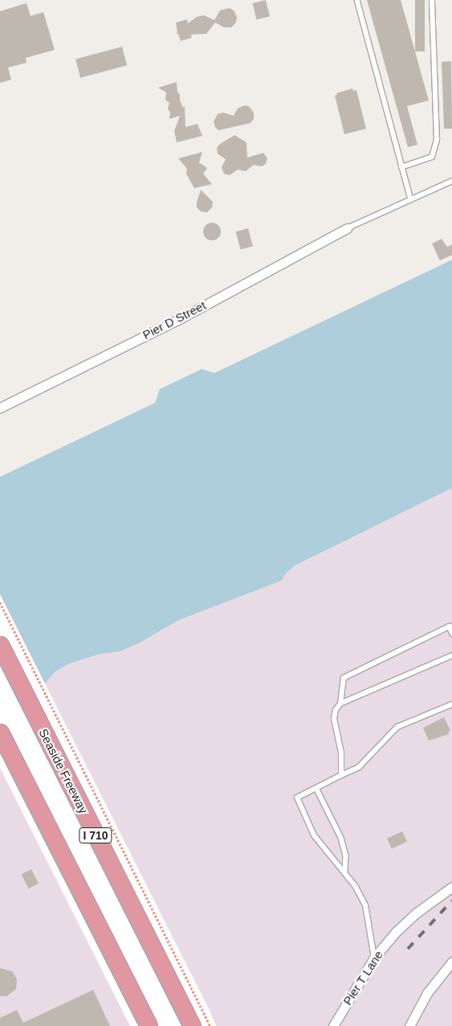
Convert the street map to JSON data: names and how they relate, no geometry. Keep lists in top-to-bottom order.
{
  "streets": {
    "highway": ["Seaside Freeway", "I 710"],
    "street": ["Pier D Street", "Pier T Lane"]
  }
}
